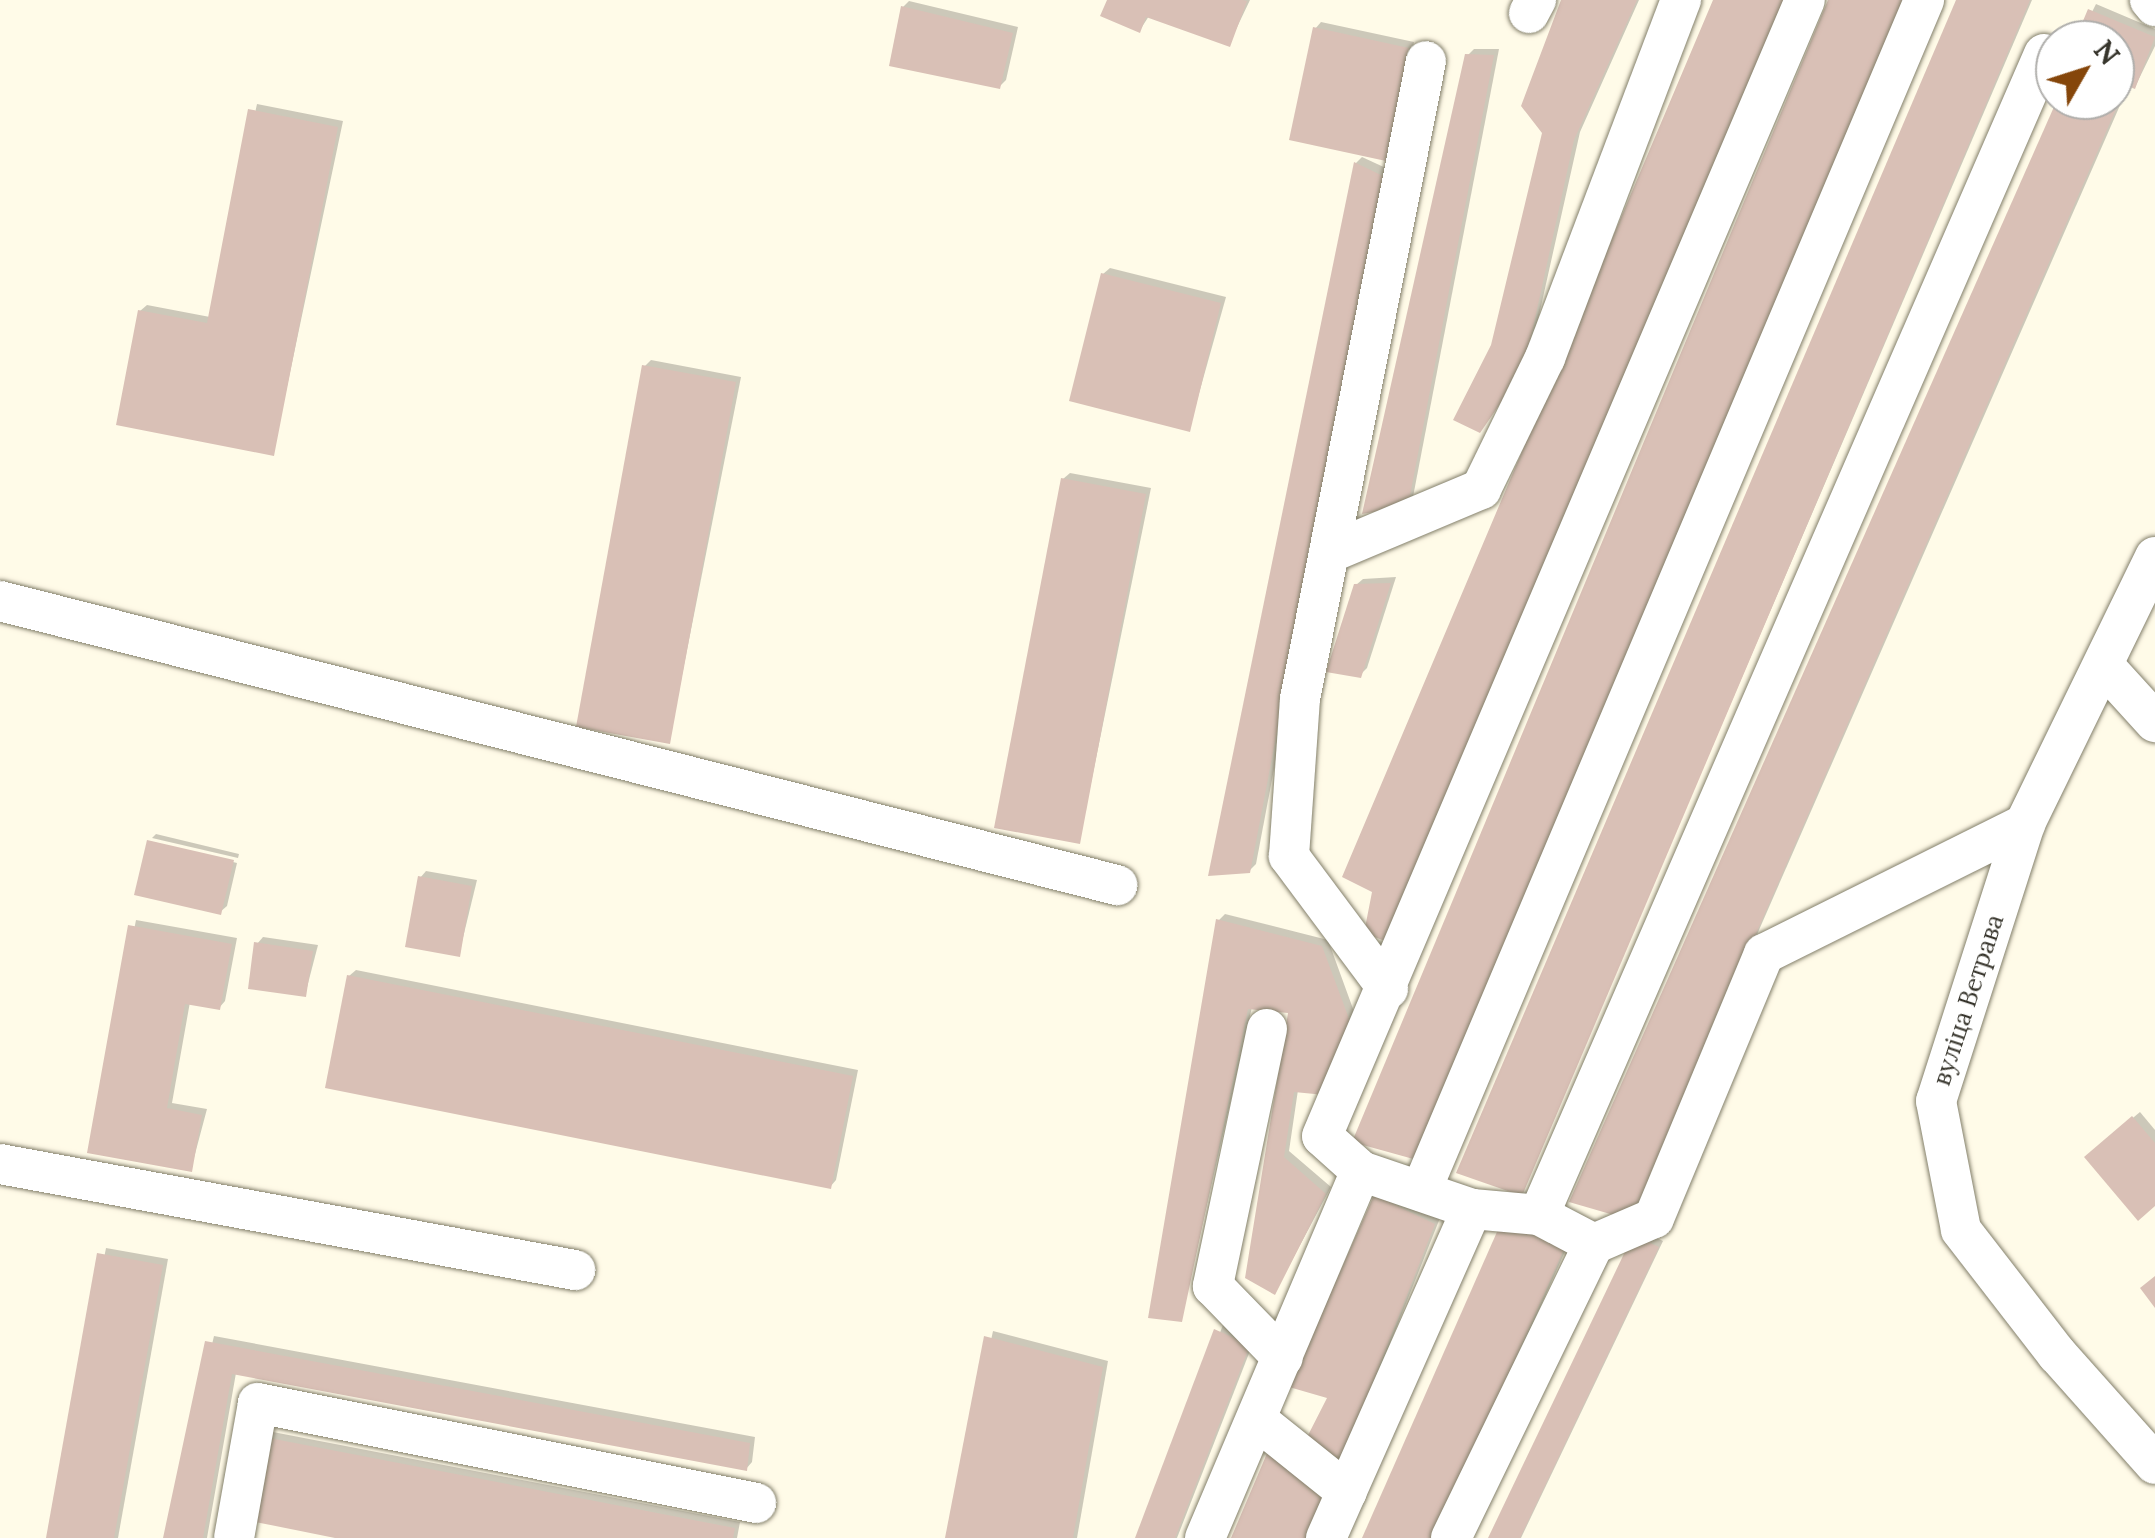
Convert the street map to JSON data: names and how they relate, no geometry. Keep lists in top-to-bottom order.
{
  "streets": {
    "street": ["вуліца Ветрава"]
  },
  "north": "top right"
}
